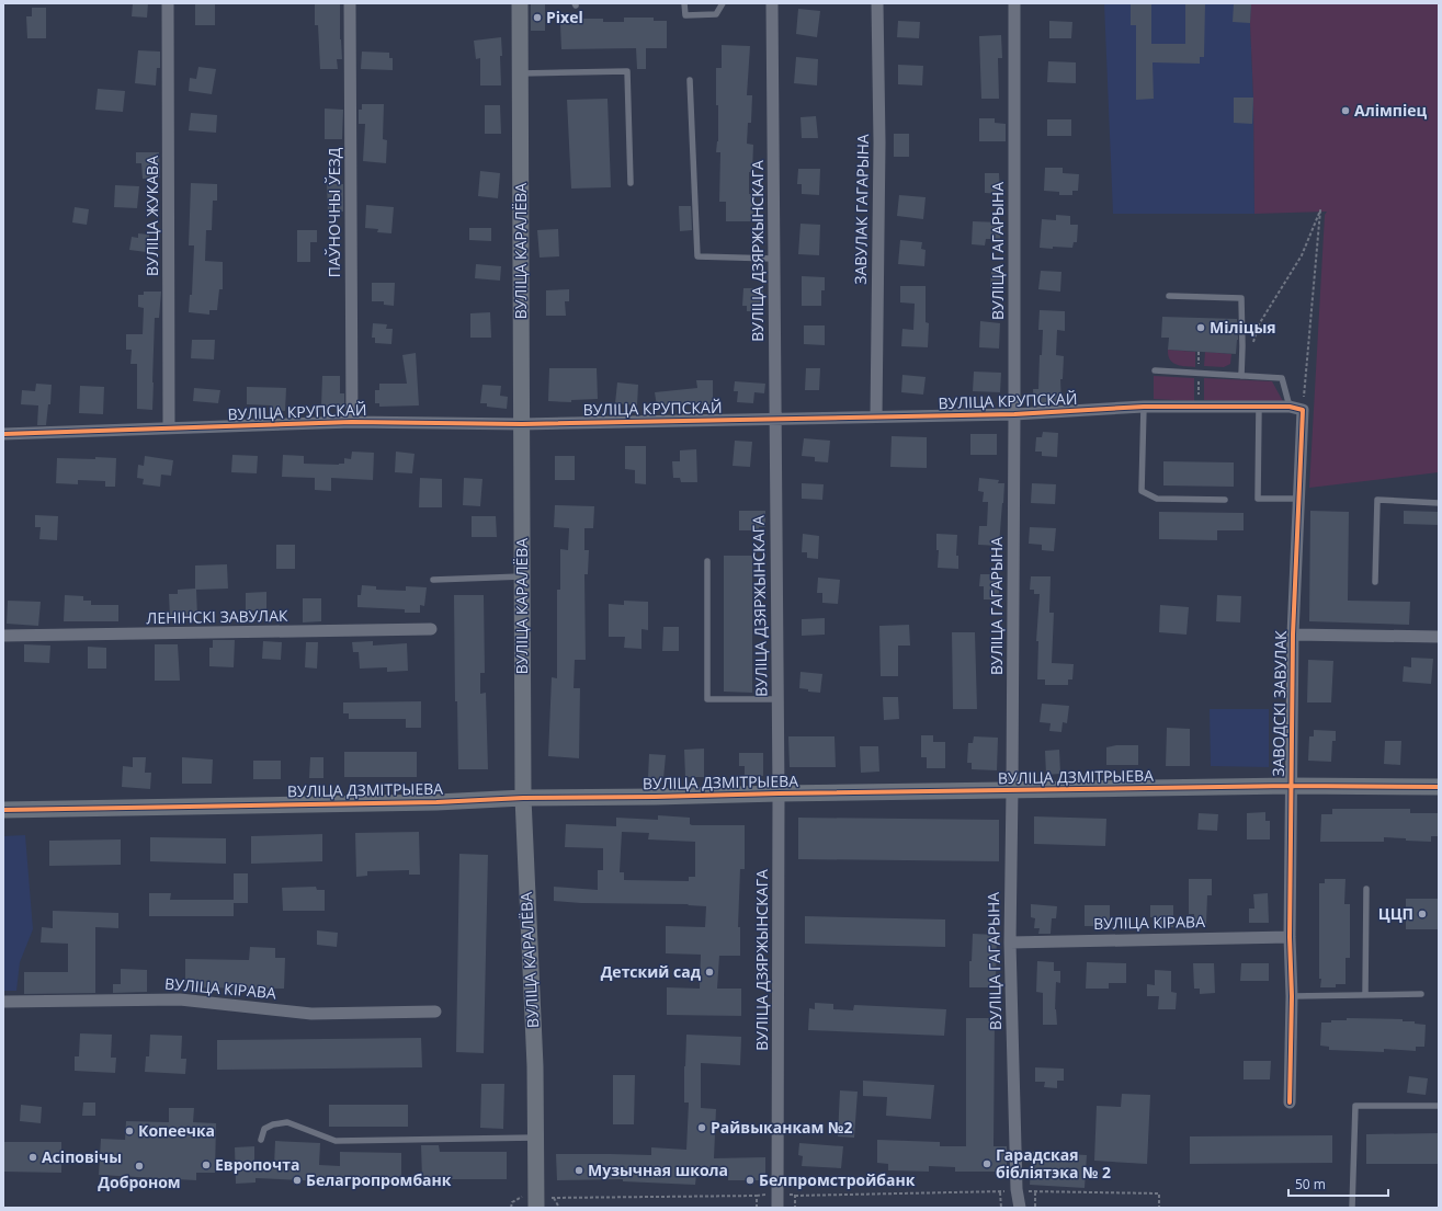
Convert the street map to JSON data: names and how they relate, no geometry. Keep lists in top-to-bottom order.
{
  "streets": {
    "street": [
      "ЗАВУЛАК ГАГАРЫНА",
      "ПАЎНОЧНЫ ЎЕЗД",
      "ВУЛІЦА ЖУКАВА",
      "ВУЛІЦА КАРАЛЁВА",
      "ВУЛІЦА ДЗЯРЖЫНСКАГА",
      "ВУЛІЦА ГАГАРЫНА",
      "ВУЛІЦА КРУПСКАЙ",
      "ЛЕНІНСКІ ЗАВУЛАК",
      "ЗАВОДСКІ ЗАВУЛАК",
      "ВУЛІЦА ДЗМІТРЫЕВА",
      "ВУЛІЦА КІРАВА"
    ]
  },
  "crossings": [
    ["ЗАВУЛАК ГАГАРЫНА", "ВУЛІЦА КРУПСКАЙ"],
    ["ПАЎНОЧНЫ ЎЕЗД", "ВУЛІЦА КРУПСКАЙ"],
    ["ВУЛІЦА ЖУКАВА", "ВУЛІЦА КРУПСКАЙ"],
    ["ВУЛІЦА КАРАЛЁВА", "ВУЛІЦА КРУПСКАЙ"],
    ["ВУЛІЦА КАРАЛЁВА", "ВУЛІЦА ДЗМІТРЫЕВА"],
    ["ВУЛІЦА ДЗЯРЖЫНСКАГА", "ВУЛІЦА КРУПСКАЙ"],
    ["ВУЛІЦА ДЗЯРЖЫНСКАГА", "ВУЛІЦА ДЗМІТРЫЕВА"],
    ["ВУЛІЦА ГАГАРЫНА", "ВУЛІЦА КРУПСКАЙ"],
    ["ВУЛІЦА ГАГАРЫНА", "ВУЛІЦА ДЗМІТРЫЕВА"],
    ["ВУЛІЦА ГАГАРЫНА", "ВУЛІЦА КІРАВА"],
    ["ВУЛІЦА КРУПСКАЙ", "ЗАВОДСКІ ЗАВУЛАК"],
    ["ЗАВОДСКІ ЗАВУЛАК", "ВУЛІЦА ДЗМІТРЫЕВА"],
    ["ЗАВОДСКІ ЗАВУЛАК", "ВУЛІЦА КІРАВА"]
  ],
  "places": [
    "Pixel",
    "Алімпіец",
    "Міліцыя",
    "ЦЦП",
    "Детский сад",
    "Райвыканкам №2",
    "Копеечка",
    "Асіповічы",
    "Гарадская бібліятэка № 2",
    "Европочта",
    "Доброном",
    "Музычная школа",
    "Белагропромбанк",
    "Белпромстройбанк"
  ],
  "scale_bar": "50 m"
}
